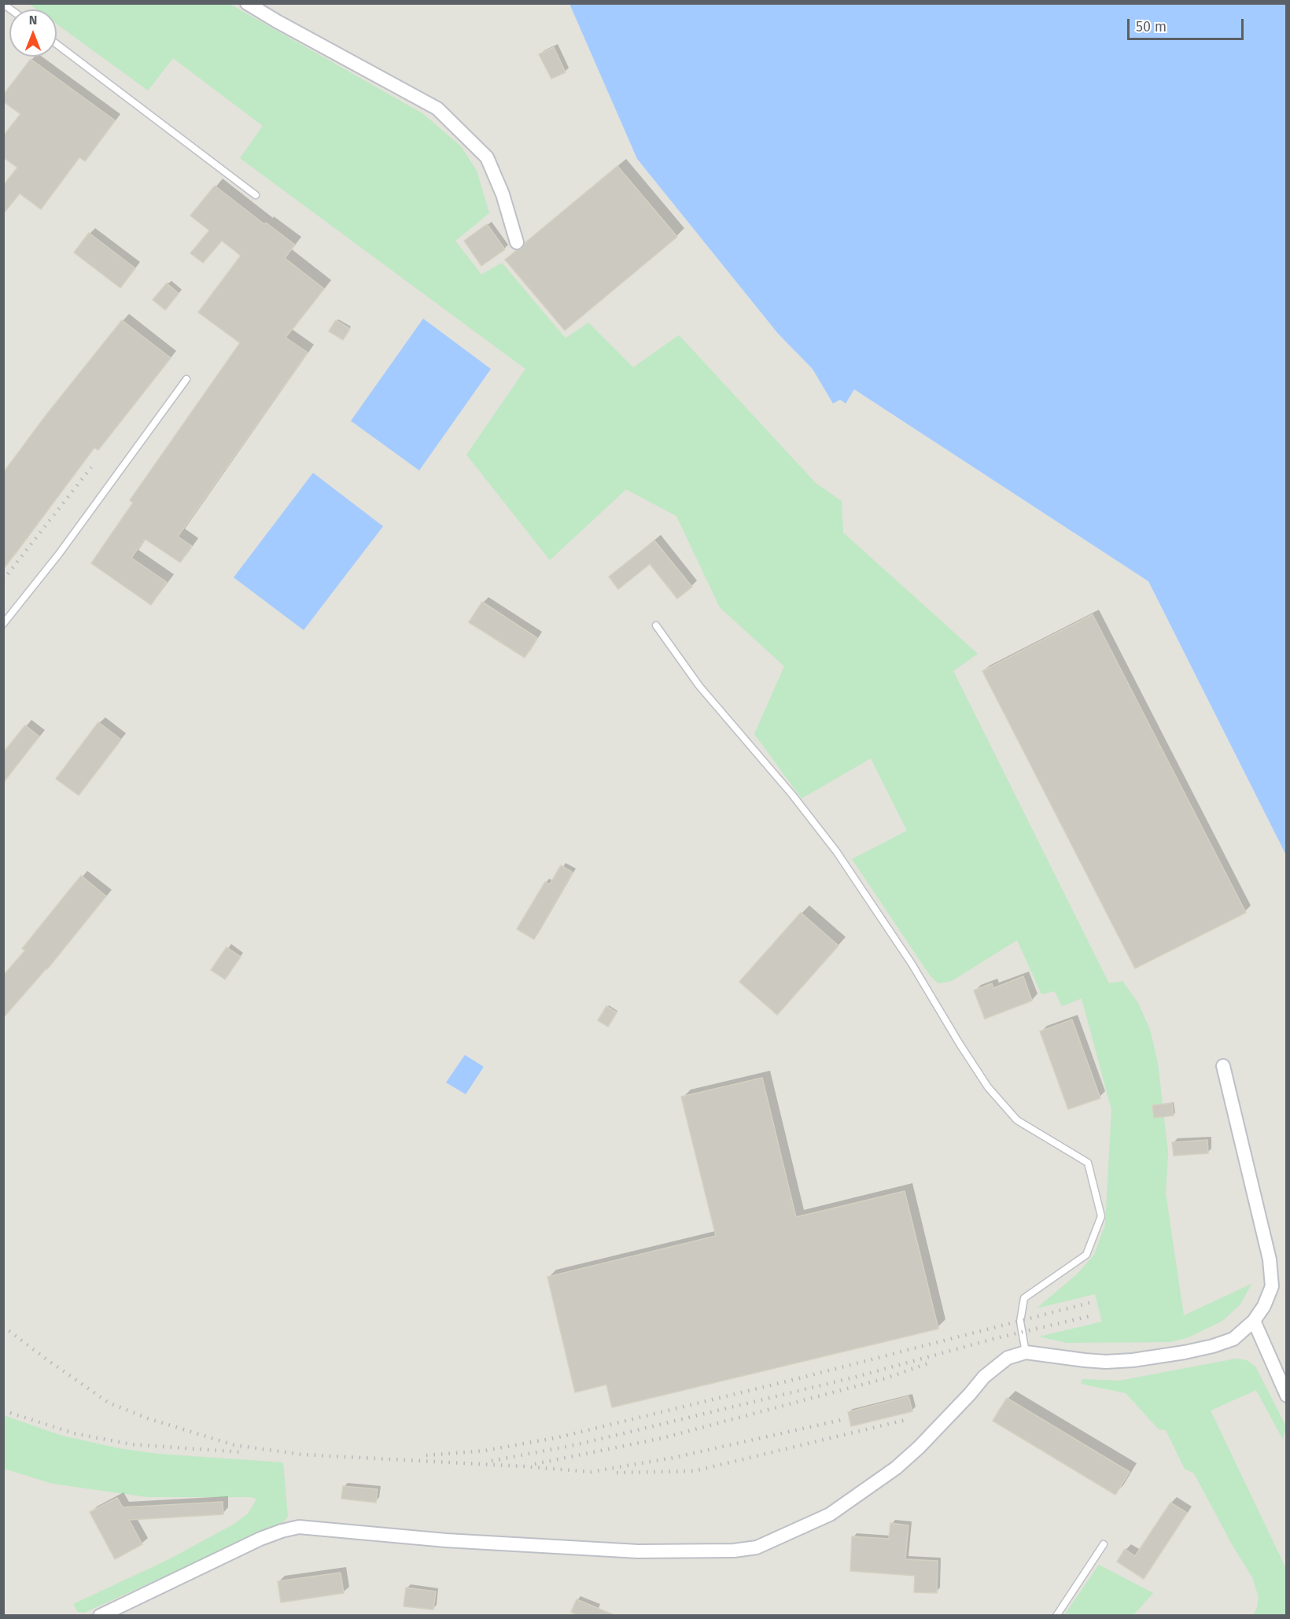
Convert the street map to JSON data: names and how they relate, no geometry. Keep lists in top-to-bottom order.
{
  "scale_bar": "50 m",
  "north": "top"
}
